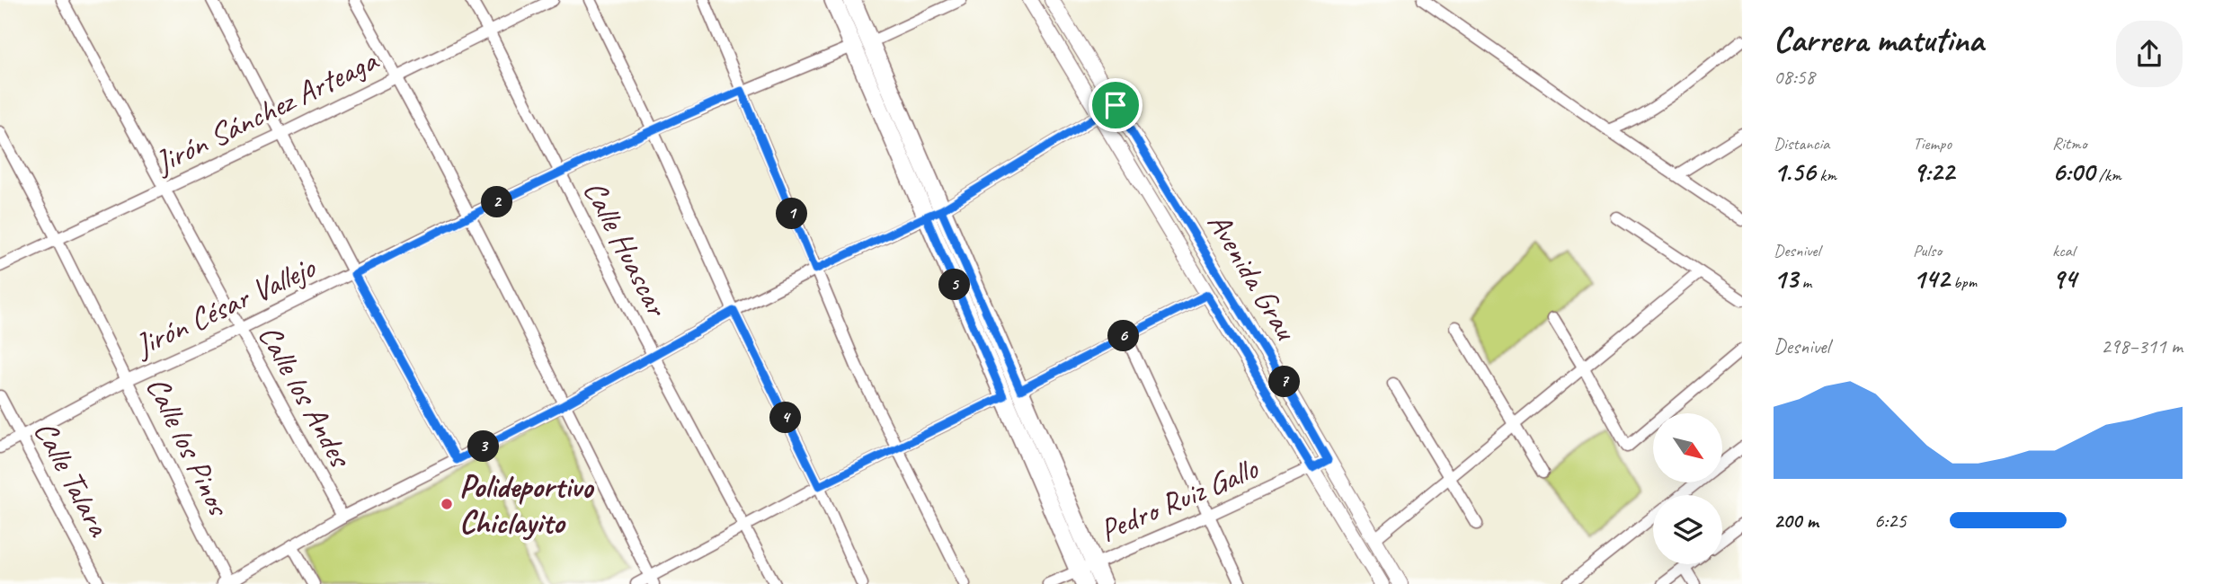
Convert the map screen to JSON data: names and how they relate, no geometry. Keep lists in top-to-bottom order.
{
  "streets": {
    "street": [
      "Jirón Sánchez Arteaga",
      "Calle Huascar",
      "Avenida Grau",
      "Jirón César Vallejo",
      "Calle los Andes",
      "Calle los Pinos",
      "Calle Talara",
      "Pedro Ruiz Gallo"
    ]
  },
  "crossings": [
    ["Jirón Sánchez Arteaga", "Calle Huascar"],
    ["Jirón Sánchez Arteaga", "Calle los Andes"],
    ["Jirón Sánchez Arteaga", "Calle los Pinos"],
    ["Calle Huascar", "Jirón César Vallejo"],
    ["Avenida Grau", "Pedro Ruiz Gallo"],
    ["Jirón César Vallejo", "Calle los Andes"],
    ["Jirón César Vallejo", "Calle los Pinos"],
    ["Jirón César Vallejo", "Calle Talara"]
  ],
  "places": ["Polideportivo Chiclayito"],
  "north": "bottom right",
  "page": {
    "heading": ["Carrera matutina", "08:58"],
    "stats": [
      ["Distancia", "1.56 km"],
      ["Tiempo", "9:22"],
      ["Ritmo", "6:00 /km"],
      ["Desnivel", "13 m"],
      ["Pulso", "142 bpm"],
      ["kcal", "94"]
    ],
    "pins": [
      "2",
      "1",
      "5",
      "6",
      "7",
      "4",
      "3"
    ],
    "chart": ["Desnivel", "298–311 m"],
    "list": [
      {
        "name": "200 m",
        "note": "6:25"
      }
    ]
  }
}
